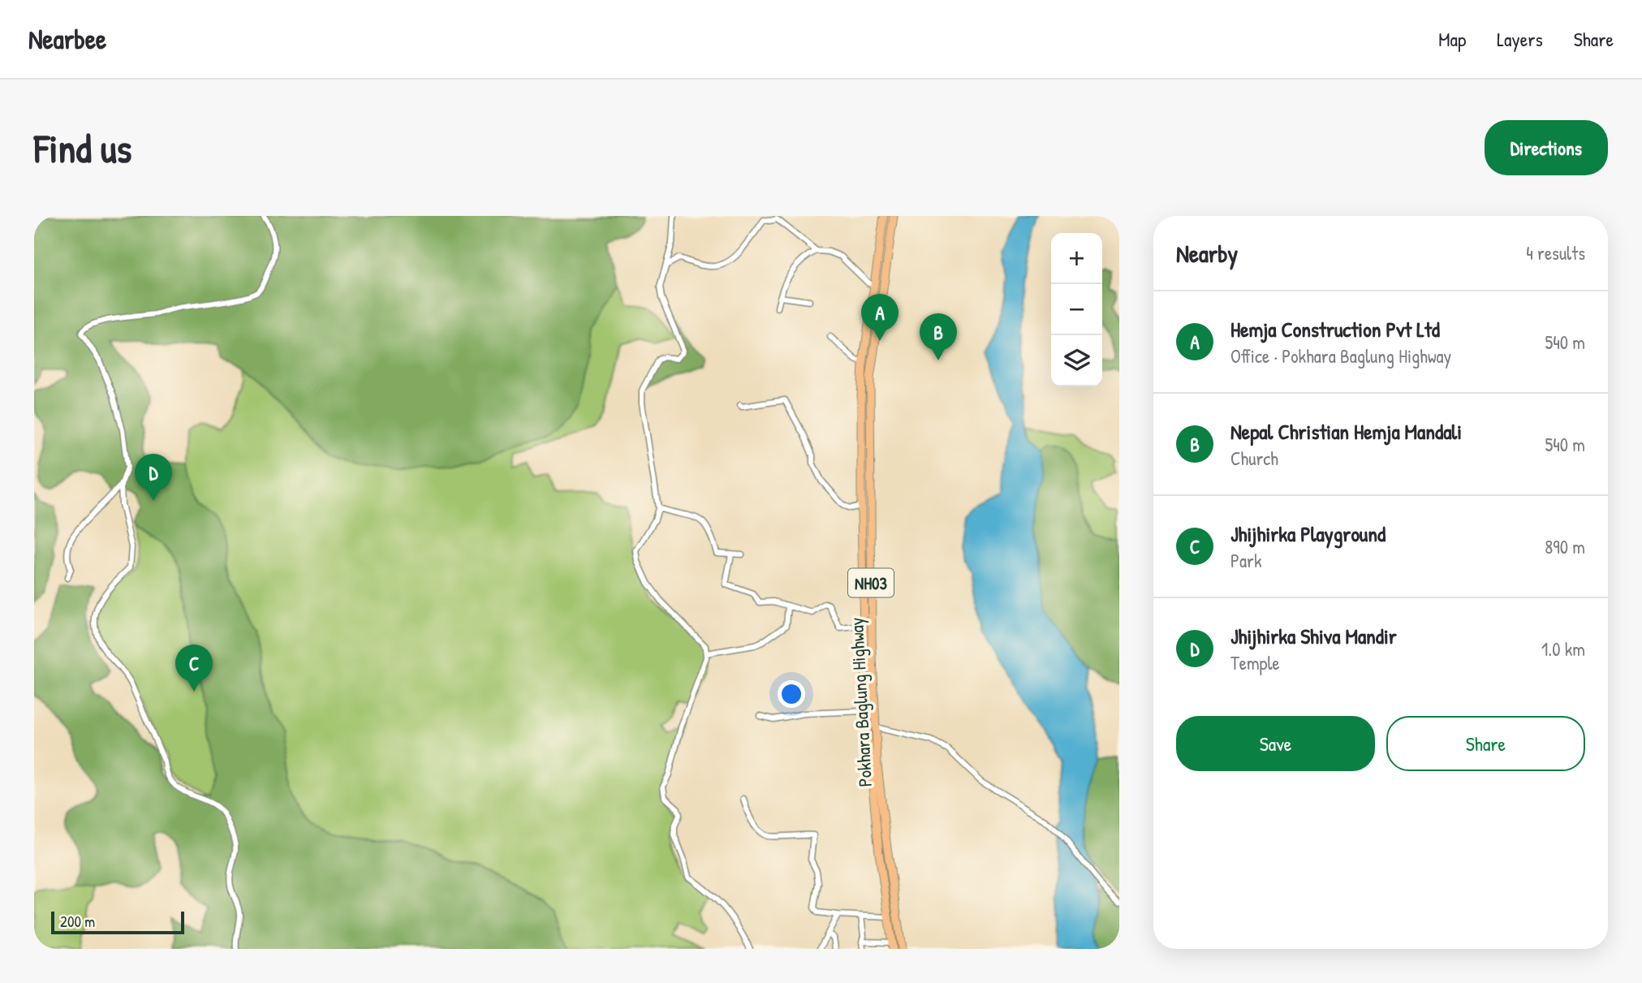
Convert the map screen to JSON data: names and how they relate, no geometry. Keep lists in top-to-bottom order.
{
  "streets": {
    "highway": ["NH03", "Pokhara Baglung Highway"]
  },
  "scale_bar": "200 m",
  "page": {
    "header": "Nearbee",
    "nav": ["Map", "Layers", "Share"],
    "buttons": [
      "Directions",
      ["Save", "Share"]
    ],
    "title": "Find us",
    "heading": ["Nearby", "4 results"],
    "map_buttons": ["+", "−"],
    "list": [
      {
        "mark": "A",
        "name": "Hemja Construction Pvt Ltd",
        "note": "Office · Pokhara Baglung Highway",
        "value": "540 m"
      },
      {
        "mark": "B",
        "name": "Nepal Christian Hemja Mandali",
        "note": "Church",
        "value": "540 m"
      },
      {
        "mark": "C",
        "name": "Jhijhirka Playground",
        "note": "Park",
        "value": "890 m"
      },
      {
        "mark": "D",
        "name": "Jhijhirka Shiva Mandir",
        "note": "Temple",
        "value": "1.0 km"
      }
    ],
    "pins": [
      "A",
      "B",
      "D",
      "C"
    ],
    "scale": "200 m"
  }
}
